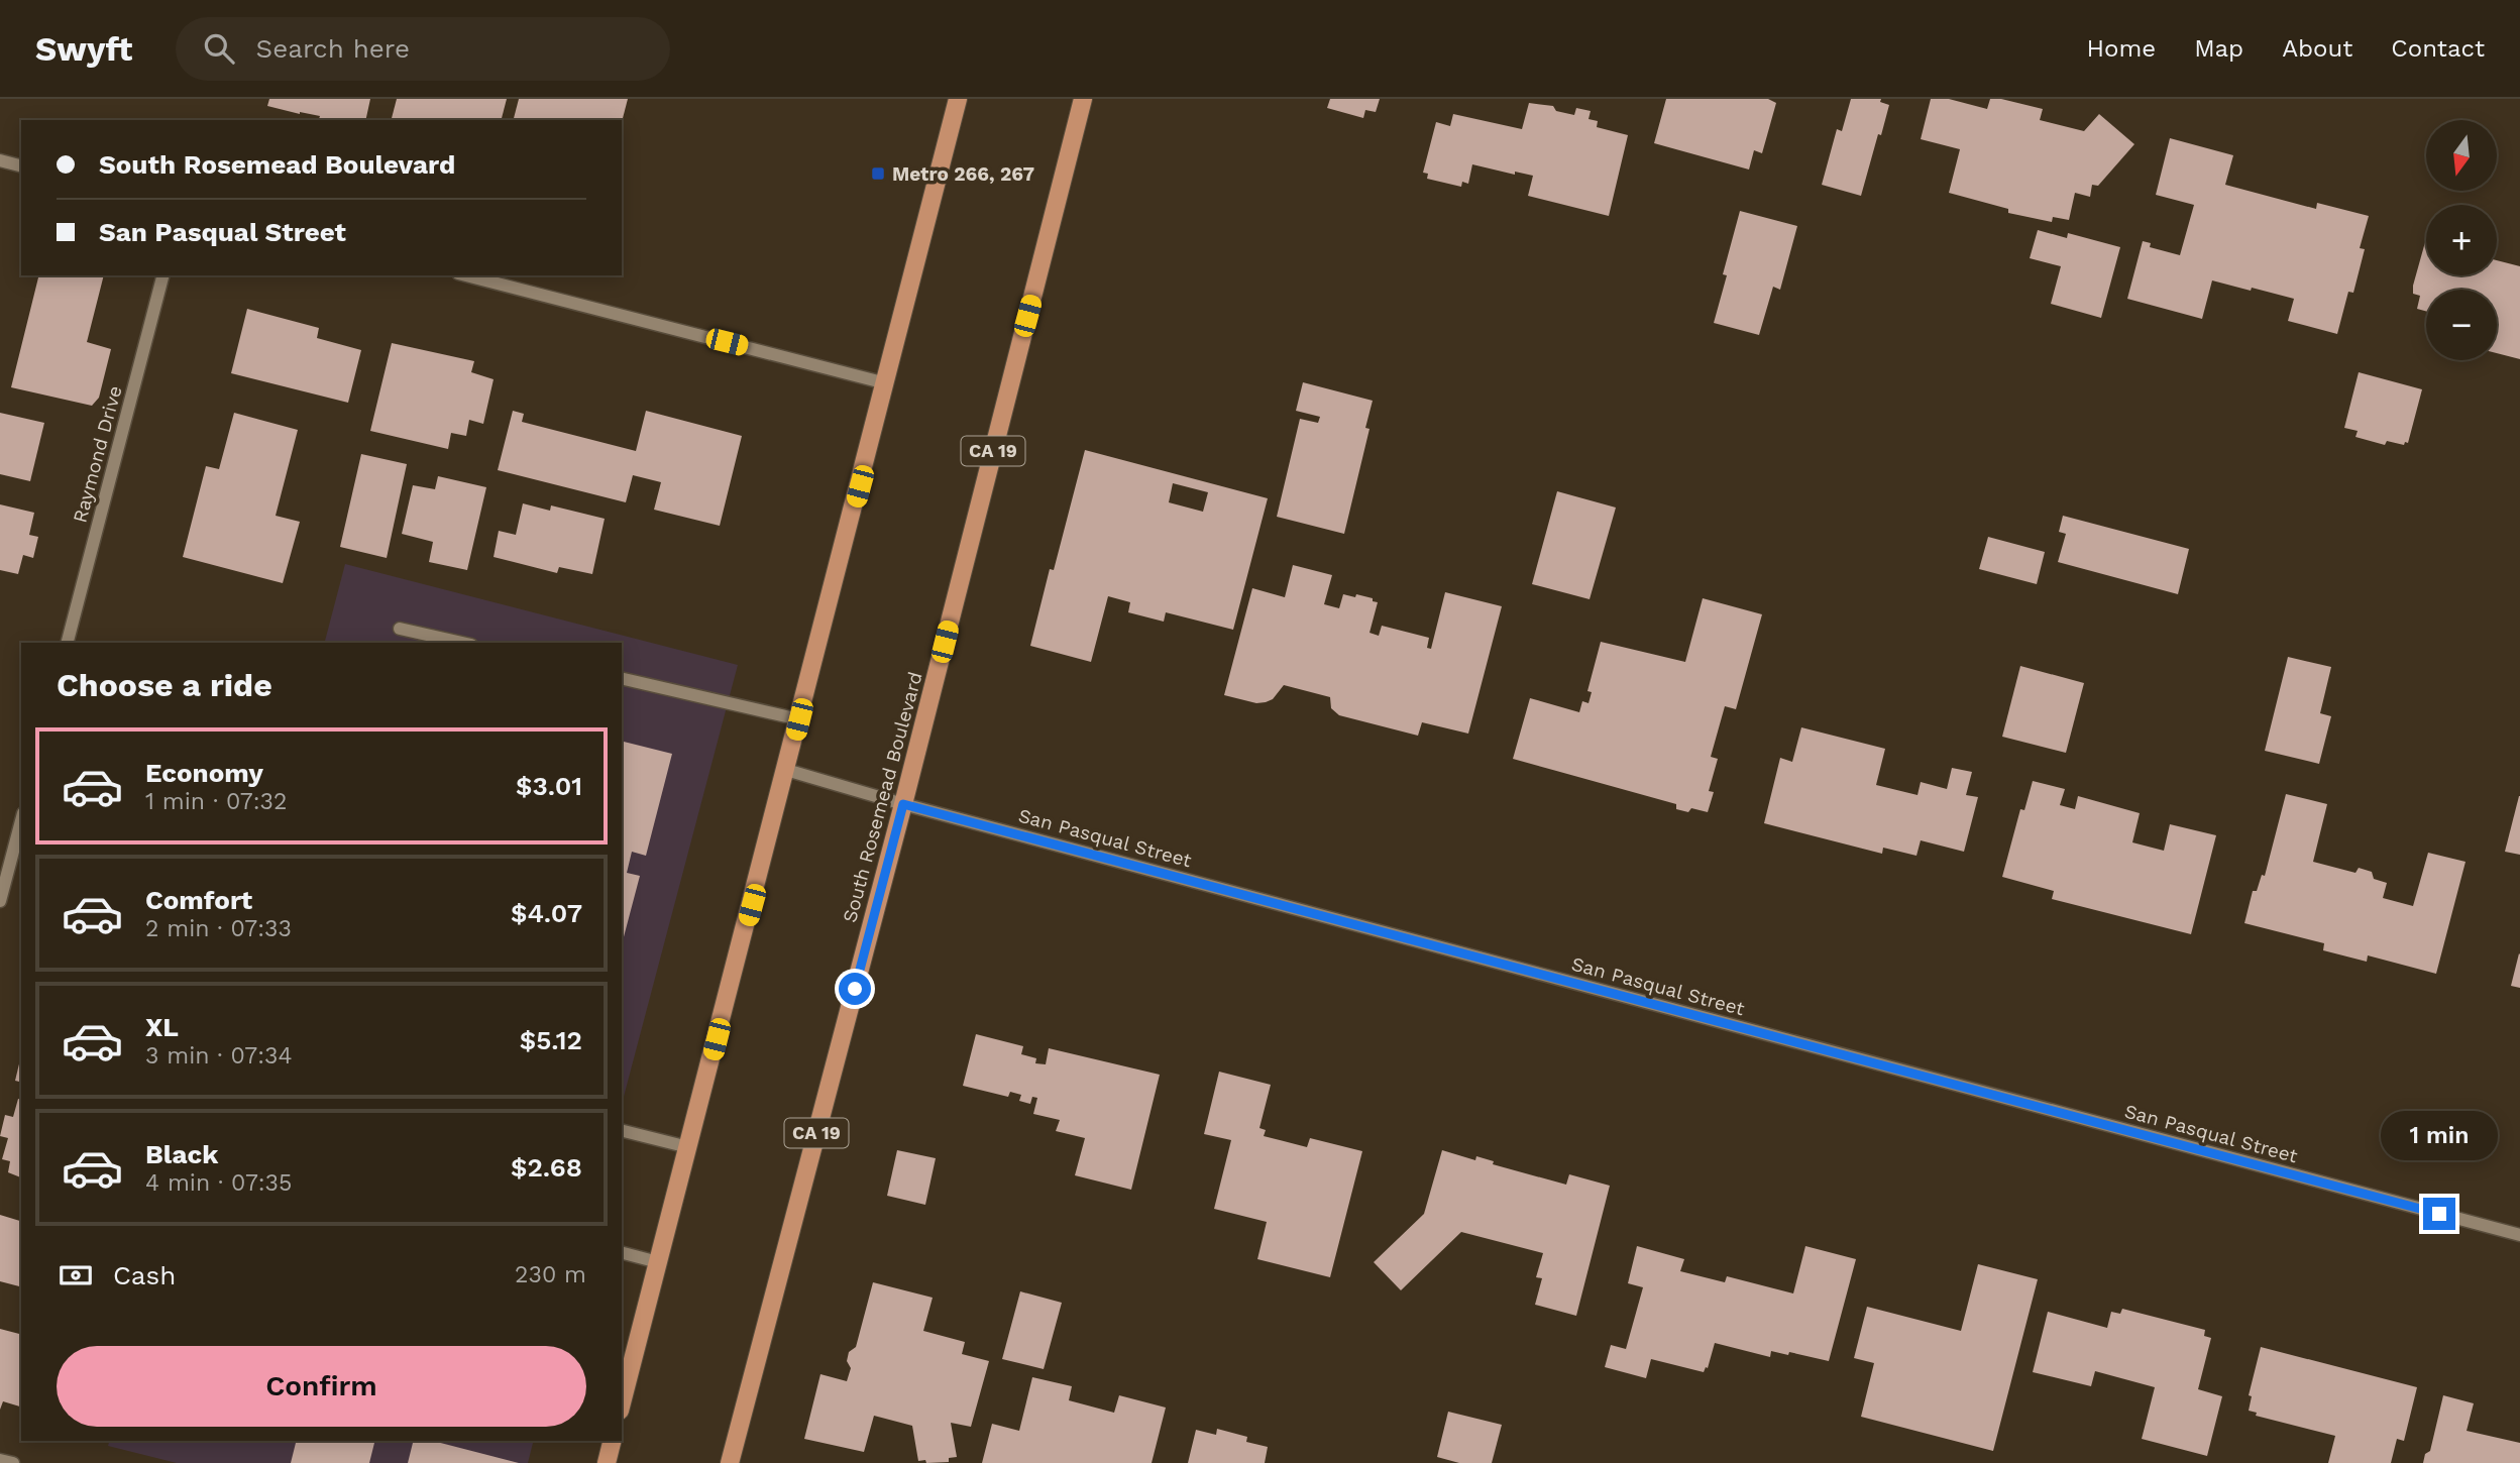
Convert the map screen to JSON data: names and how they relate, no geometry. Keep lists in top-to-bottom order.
{
  "streets": {
    "main road": ["CA 19", "South Rosemead Boulevard"],
    "street": ["Raymond Drive", "San Pasqual Street"]
  },
  "crossings": [
    ["South Rosemead Boulevard", "San Pasqual Street"]
  ],
  "places": {
    "transit": ["Metro 266, 267"]
  },
  "north": "bottom",
  "page": {
    "header": "Swyft",
    "search": "Search here",
    "nav": [
      "Home",
      "Map",
      "About",
      "Contact"
    ],
    "map_buttons": ["+", "−"],
    "banner": ["South Rosemead Boulevard", "San Pasqual Street"],
    "heading": "Choose a ride",
    "list": [
      {
        "name": "Economy",
        "note": "1 min · 07:32",
        "value": "$3.01"
      },
      {
        "name": "Comfort",
        "note": "2 min · 07:33",
        "value": "$4.07"
      },
      {
        "name": "XL",
        "note": "3 min · 07:34",
        "value": "$5.12"
      },
      {
        "name": "Black",
        "note": "4 min · 07:35",
        "value": "$2.68"
      }
    ],
    "bubble": "1 min",
    "pay": ["Cash", "230 m"],
    "buttons": "Confirm"
  }
}
